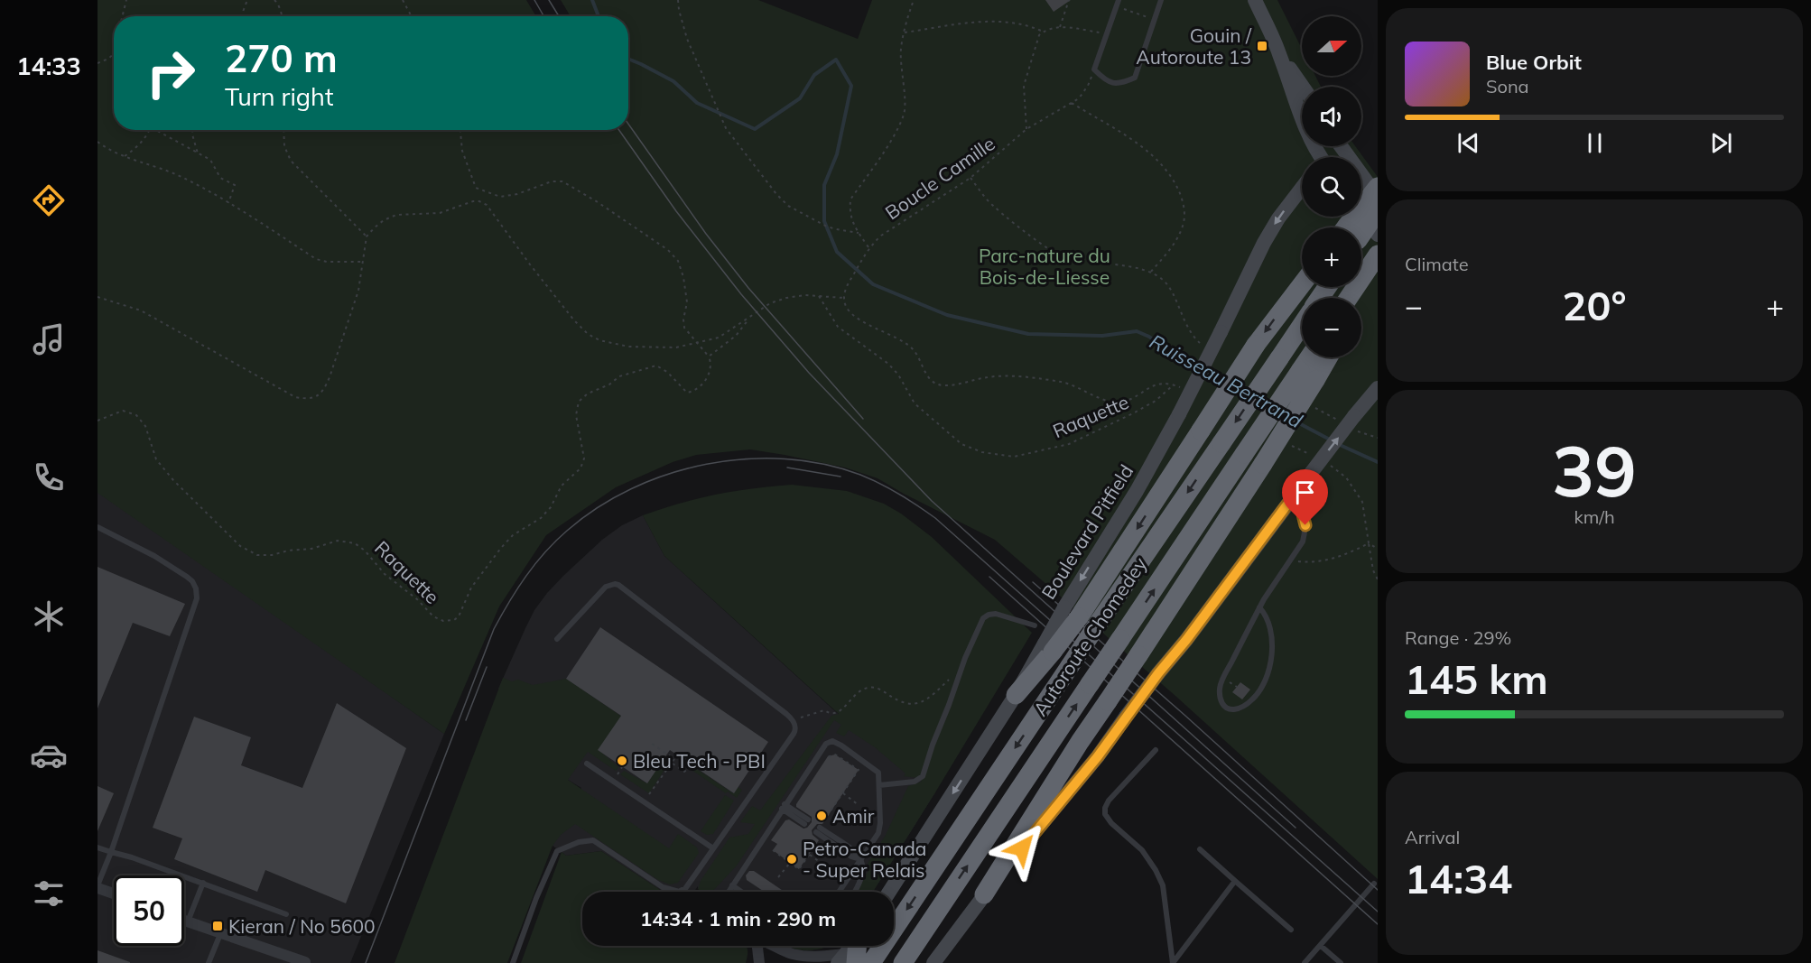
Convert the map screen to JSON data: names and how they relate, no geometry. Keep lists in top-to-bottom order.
{
  "streets": {
    "highway": ["Autoroute Chomedey"],
    "main road": ["Boulevard Pitfield"],
    "path": ["Boucle Camille", "Raquette"]
  },
  "water": ["Ruisseau Bertrand"],
  "parks": ["Parc-nature du Bois-de-Liesse"],
  "places": {
    "transit": ["Gouin / Autoroute 13", "Kieran / No 5600"],
    "other": ["Bleu Tech - PBI", "Amir", "Petro-Canada - Super Relais"]
  },
  "north": "right",
  "page": {
    "tabs": "14:33",
    "map_buttons": ["+", "−"],
    "turn": ["270 m", "Turn right"],
    "song": ["Blue Orbit", "Sona"],
    "tile": [
      "Climate",
      ["39", "km/h"],
      ["Range · 29%", "145 km"],
      ["Arrival", "14:34"]
    ],
    "heat": ["−", "20°", "+"],
    "limit": "50",
    "trip": "14:34 · 1 min · 290 m"
  }
}
